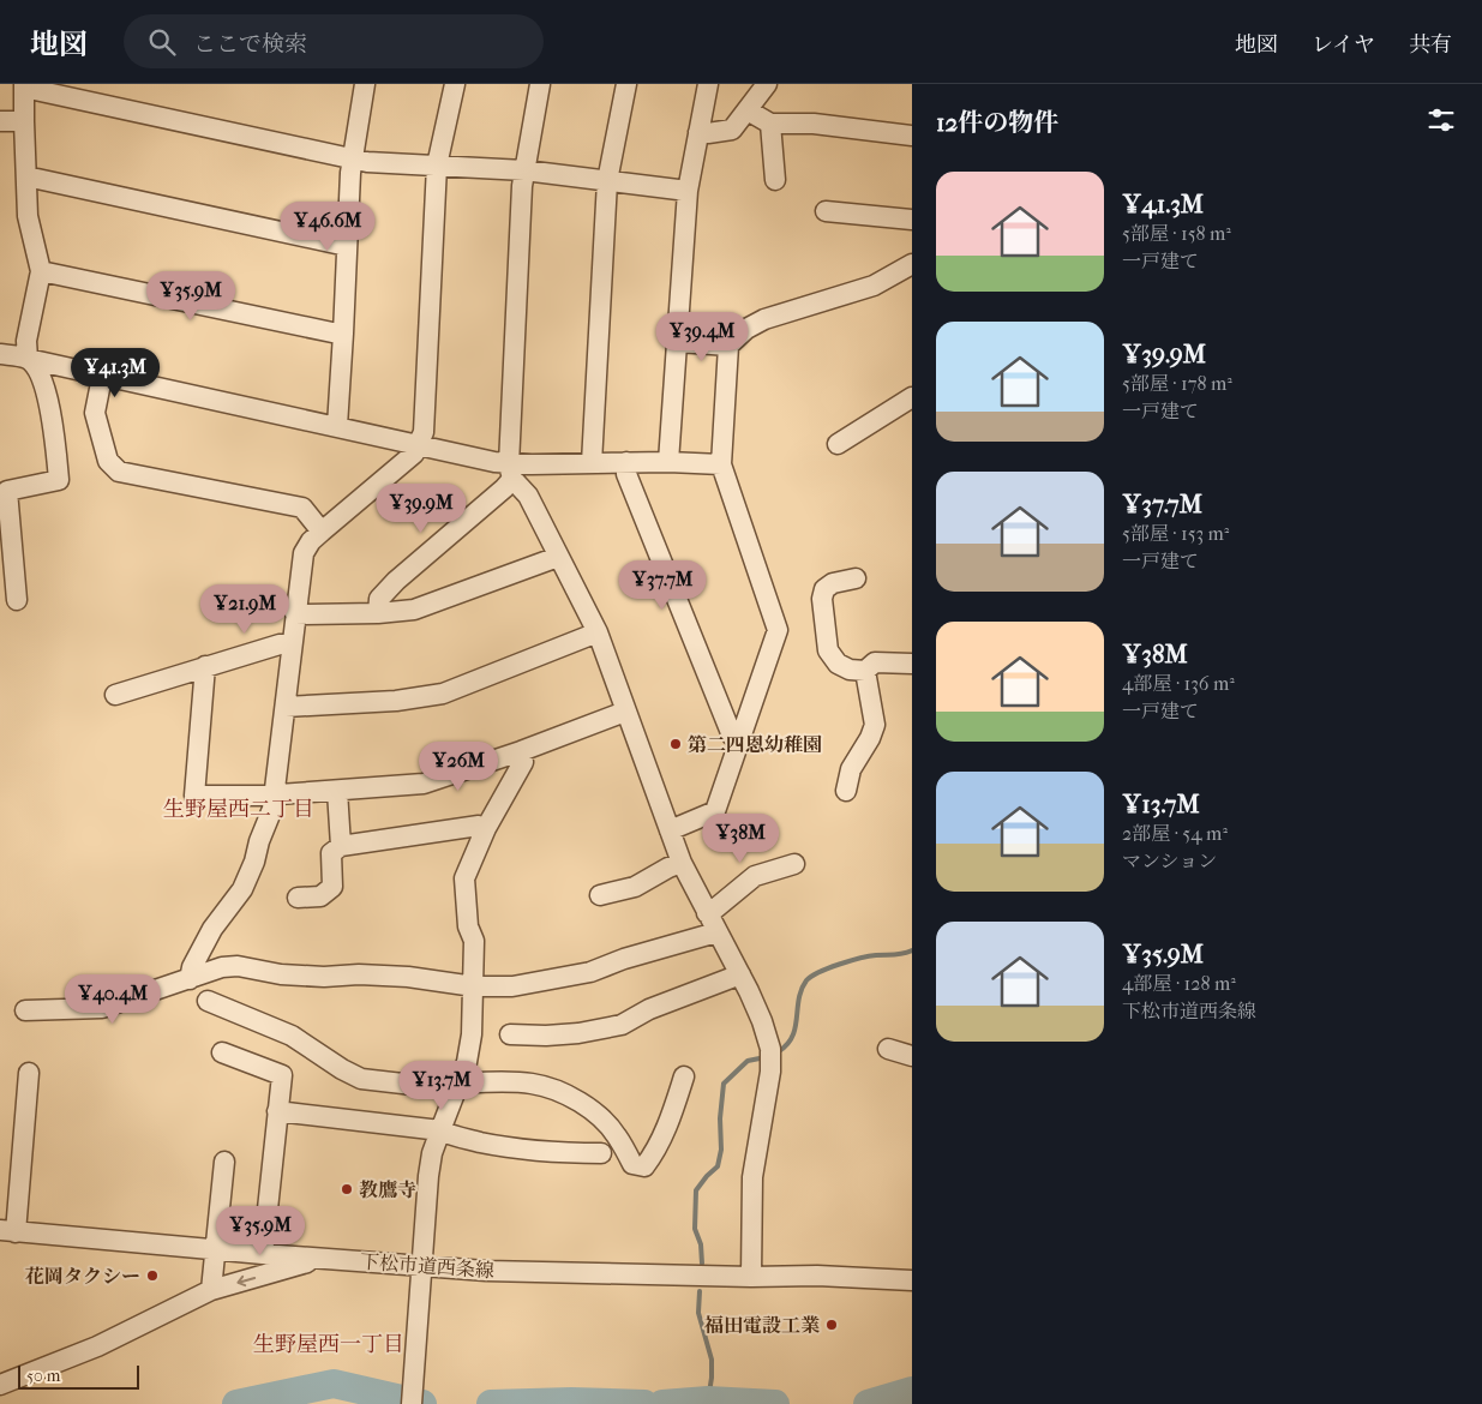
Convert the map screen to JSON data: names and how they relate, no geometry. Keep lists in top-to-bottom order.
{
  "streets": {
    "street": ["下松市道西条線"]
  },
  "districts": ["生野屋西二丁目", "生野屋西一丁目"],
  "places": [
    "第二四恩幼稚園",
    "教鷹寺",
    "花岡タクシー",
    "福田電設工業"
  ],
  "scale_bar": "50 m",
  "page": {
    "header": "地図",
    "search": "ここで検索",
    "nav": ["地図", "レイヤ", "共有"],
    "heading": "12件の物件",
    "list": [
      {
        "name": "¥41.3M",
        "note": "5部屋 · 158 m² · 一戸建て"
      },
      {
        "name": "¥39.9M",
        "note": "5部屋 · 178 m² · 一戸建て"
      },
      {
        "name": "¥37.7M",
        "note": "5部屋 · 153 m² · 一戸建て"
      },
      {
        "name": "¥38M",
        "note": "4部屋 · 136 m² · 一戸建て"
      },
      {
        "name": "¥13.7M",
        "note": "2部屋 · 54 m² · マンション"
      },
      {
        "name": "¥35.9M",
        "note": "4部屋 · 128 m² · 下松市道西条線"
      }
    ],
    "price": [
      "¥46.6M",
      "¥35.9M",
      "¥39.4M",
      "¥41.3M",
      "¥39.9M",
      "¥37.7M",
      "¥21.9M",
      "¥26M",
      "¥38M",
      "¥40.4M",
      "¥13.7M",
      "¥35.9M"
    ],
    "scale": "50 m"
  }
}
